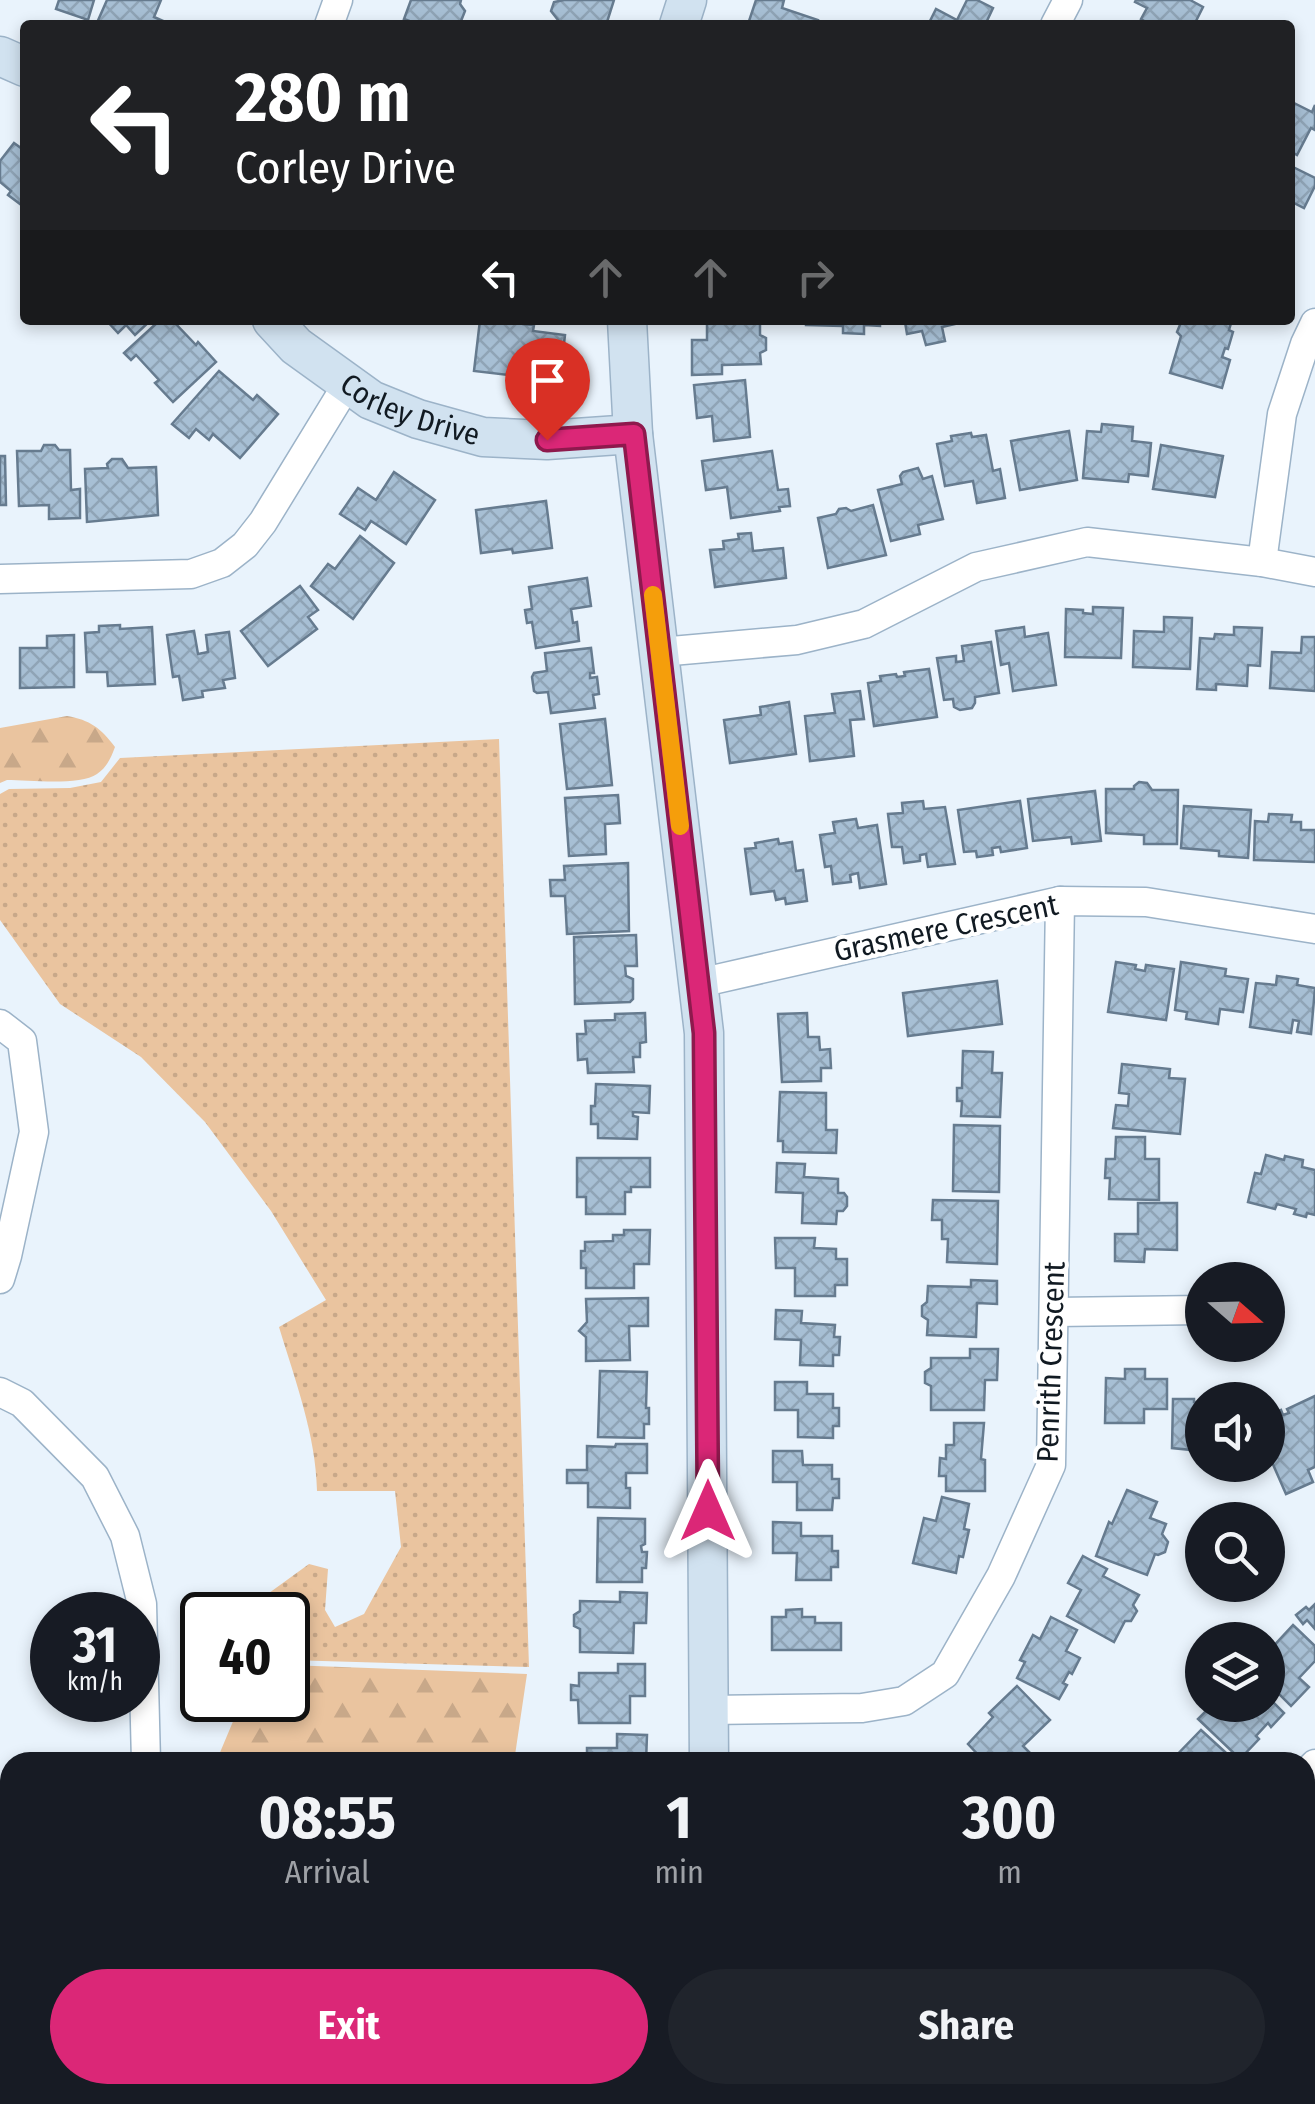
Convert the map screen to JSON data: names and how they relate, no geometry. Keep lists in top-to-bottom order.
{
  "streets": {
    "street": ["Corley Drive", "Grasmere Crescent", "Penrith Crescent"]
  },
  "crossings": [
    ["Grasmere Crescent", "Penrith Crescent"]
  ],
  "north": "right",
  "page": {
    "turn": ["280 m", "Corley Drive"],
    "speed": "31 km/h",
    "limit": "40",
    "eta": [
      "08:55",
      "Arrival",
      "1",
      "min",
      "300",
      "m"
    ],
    "buttons": ["Exit", "Share"]
  }
}
